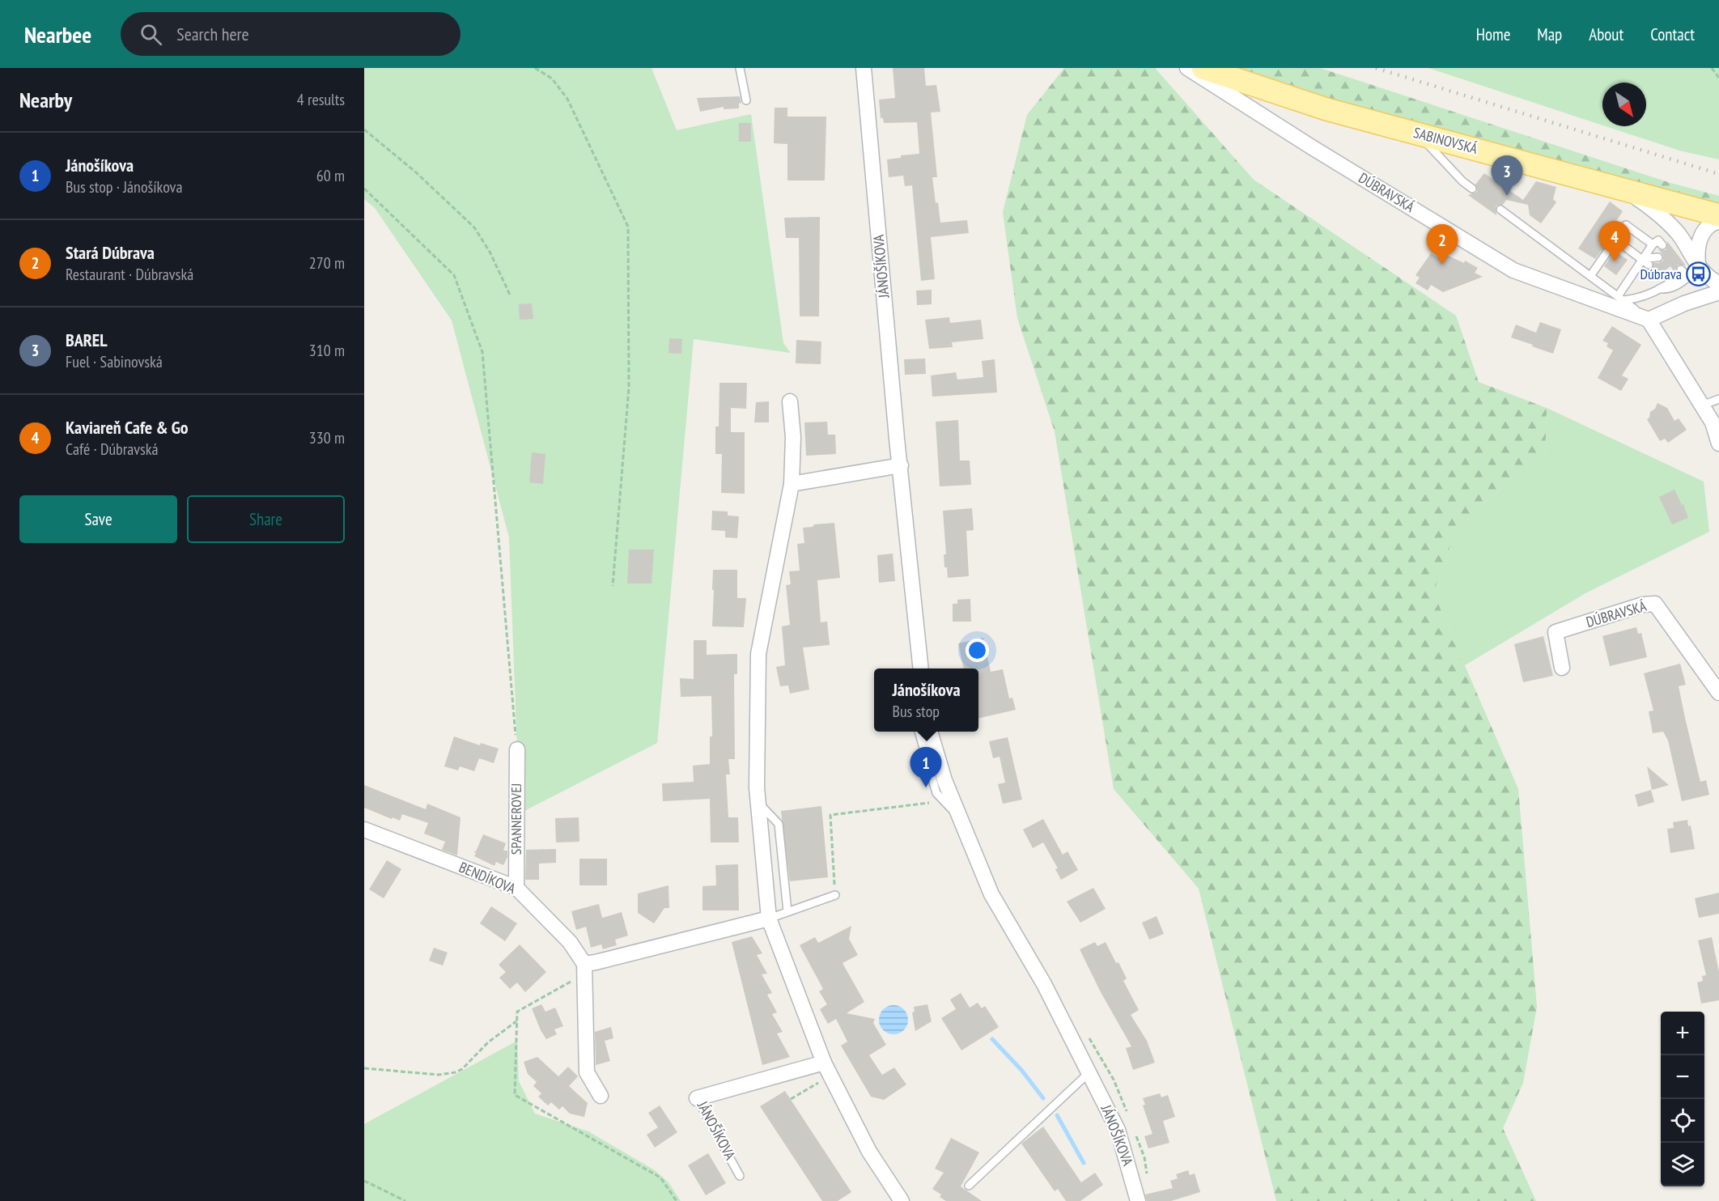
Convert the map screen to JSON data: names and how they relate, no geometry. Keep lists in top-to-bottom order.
{
  "streets": {
    "main road": ["SABINOVSKÁ"],
    "street": [
      "DÚBRAVSKÁ",
      "JÁNOŠÍKOVA",
      "SPANNEROVEJ",
      "BENDÍKOVA"
    ]
  },
  "crossings": [
    ["SPANNEROVEJ", "BENDÍKOVA"]
  ],
  "places": {
    "bus stop": ["Dúbrava"]
  },
  "north": "bottom right",
  "page": {
    "header": "Nearbee",
    "search": "Search here",
    "nav": [
      "Home",
      "Map",
      "About",
      "Contact"
    ],
    "heading": ["Nearby", "4 results"],
    "list": [
      {
        "mark": "1",
        "name": "Jánošíkova",
        "note": "Bus stop · Jánošíkova",
        "value": "60 m"
      },
      {
        "mark": "2",
        "name": "Stará Dúbrava",
        "note": "Restaurant · Dúbravská",
        "value": "270 m"
      },
      {
        "mark": "3",
        "name": "BAREL",
        "note": "Fuel · Sabinovská",
        "value": "310 m"
      },
      {
        "mark": "4",
        "name": "Kaviareň Cafe & Go",
        "note": "Café · Dúbravská",
        "value": "330 m"
      }
    ],
    "pins": [
      "3",
      "4",
      "2",
      "1"
    ],
    "buttons": ["Save", "Share"],
    "popup": ["Jánošíkova", "Bus stop"],
    "map_buttons": ["+", "−"]
  }
}
